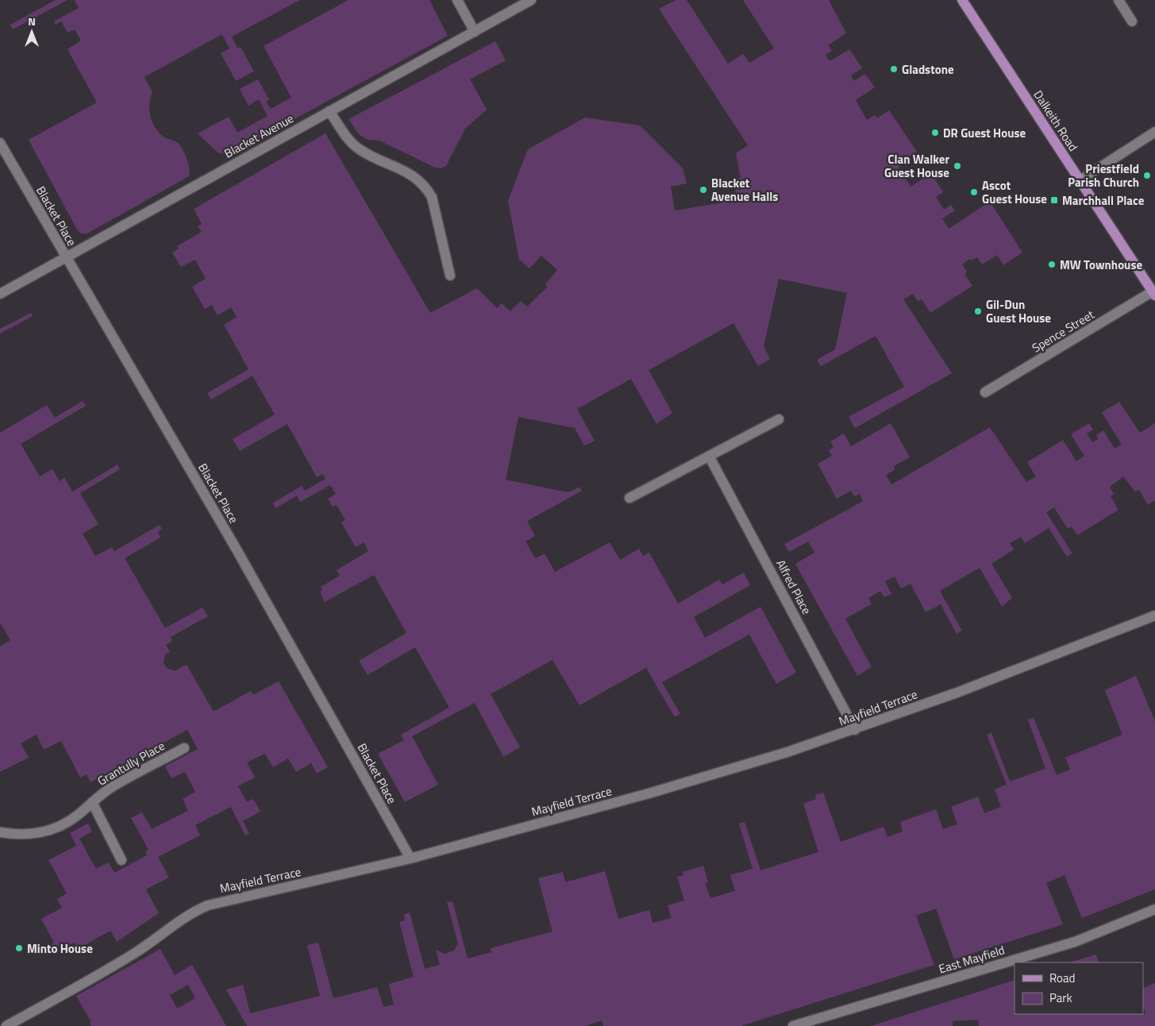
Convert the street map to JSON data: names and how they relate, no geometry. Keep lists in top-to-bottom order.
{
  "streets": {
    "main road": ["Dalkeith Road"],
    "street": [
      "Blacket Avenue",
      "Blacket Place",
      "Spence Street",
      "Alfred Place",
      "Mayfield Terrace",
      "Grantully Place",
      "East Mayfield"
    ]
  },
  "crossings": [
    ["Dalkeith Road", "Spence Street"],
    ["Blacket Avenue", "Blacket Place"],
    ["Blacket Place", "Mayfield Terrace"],
    ["Alfred Place", "Mayfield Terrace"]
  ],
  "places": {
    "other": [
      "Gladstone",
      "DR Guest House",
      "Clan Walker Guest House",
      "Priestfield Parish Church",
      "Blacket Avenue Halls",
      "Ascot Guest House",
      "MW Townhouse",
      "Gil-Dun Guest House",
      "Minto House"
    ],
    "transit": ["Marchhall Place"]
  },
  "legend": ["Road", "Park"],
  "north": "top"
}
